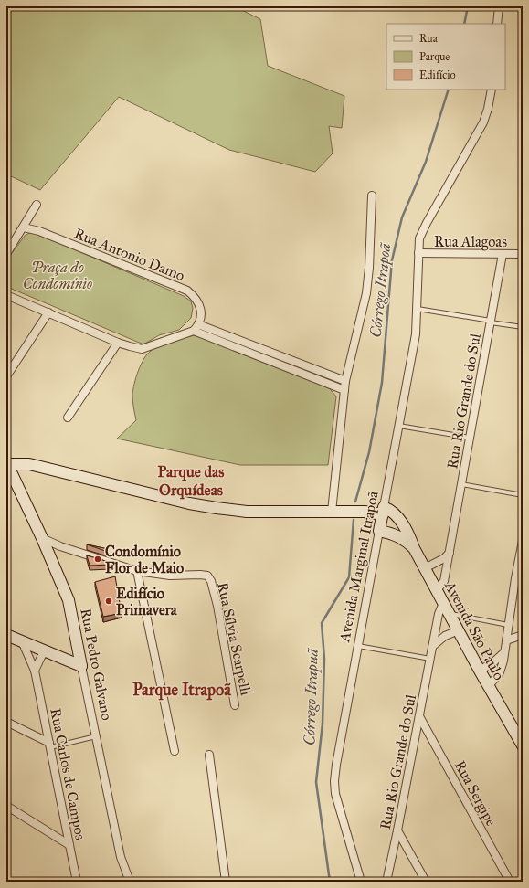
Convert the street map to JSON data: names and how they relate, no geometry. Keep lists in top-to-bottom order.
{
  "streets": {
    "main road": ["Avenida Marginal Itrapoã", "Avenida São Paulo", "Rua Pedro Galvano"],
    "street": [
      "Rua Alagoas",
      "Rua Antonio Damo",
      "Rua Rio Grande do Sul",
      "Rua Sílvia Scarpelli",
      "Rua Carlos de Campos",
      "Rua Sergipe"
    ]
  },
  "crossings": [
    ["Rua Alagoas", "Rua Rio Grande do Sul"],
    ["Rua Alagoas", "Avenida Marginal Itrapoã"],
    ["Rua Rio Grande do Sul", "Avenida São Paulo"],
    ["Rua Rio Grande do Sul", "Rua Sergipe"],
    ["Avenida Marginal Itrapoã", "Avenida São Paulo"],
    ["Rua Sílvia Scarpelli", "Rua Pedro Galvano"]
  ],
  "districts": ["Parque das Orquídeas", "Parque Itrapoã"],
  "water": ["Córrego Itrapoã", "Córrego Itrapuã"],
  "parks": ["Praça do Condomínio"],
  "places": ["Condomínio Flor de Maio", "Edifício Primavera"],
  "legend": ["Rua", "Parque", "Edifício"]
}
